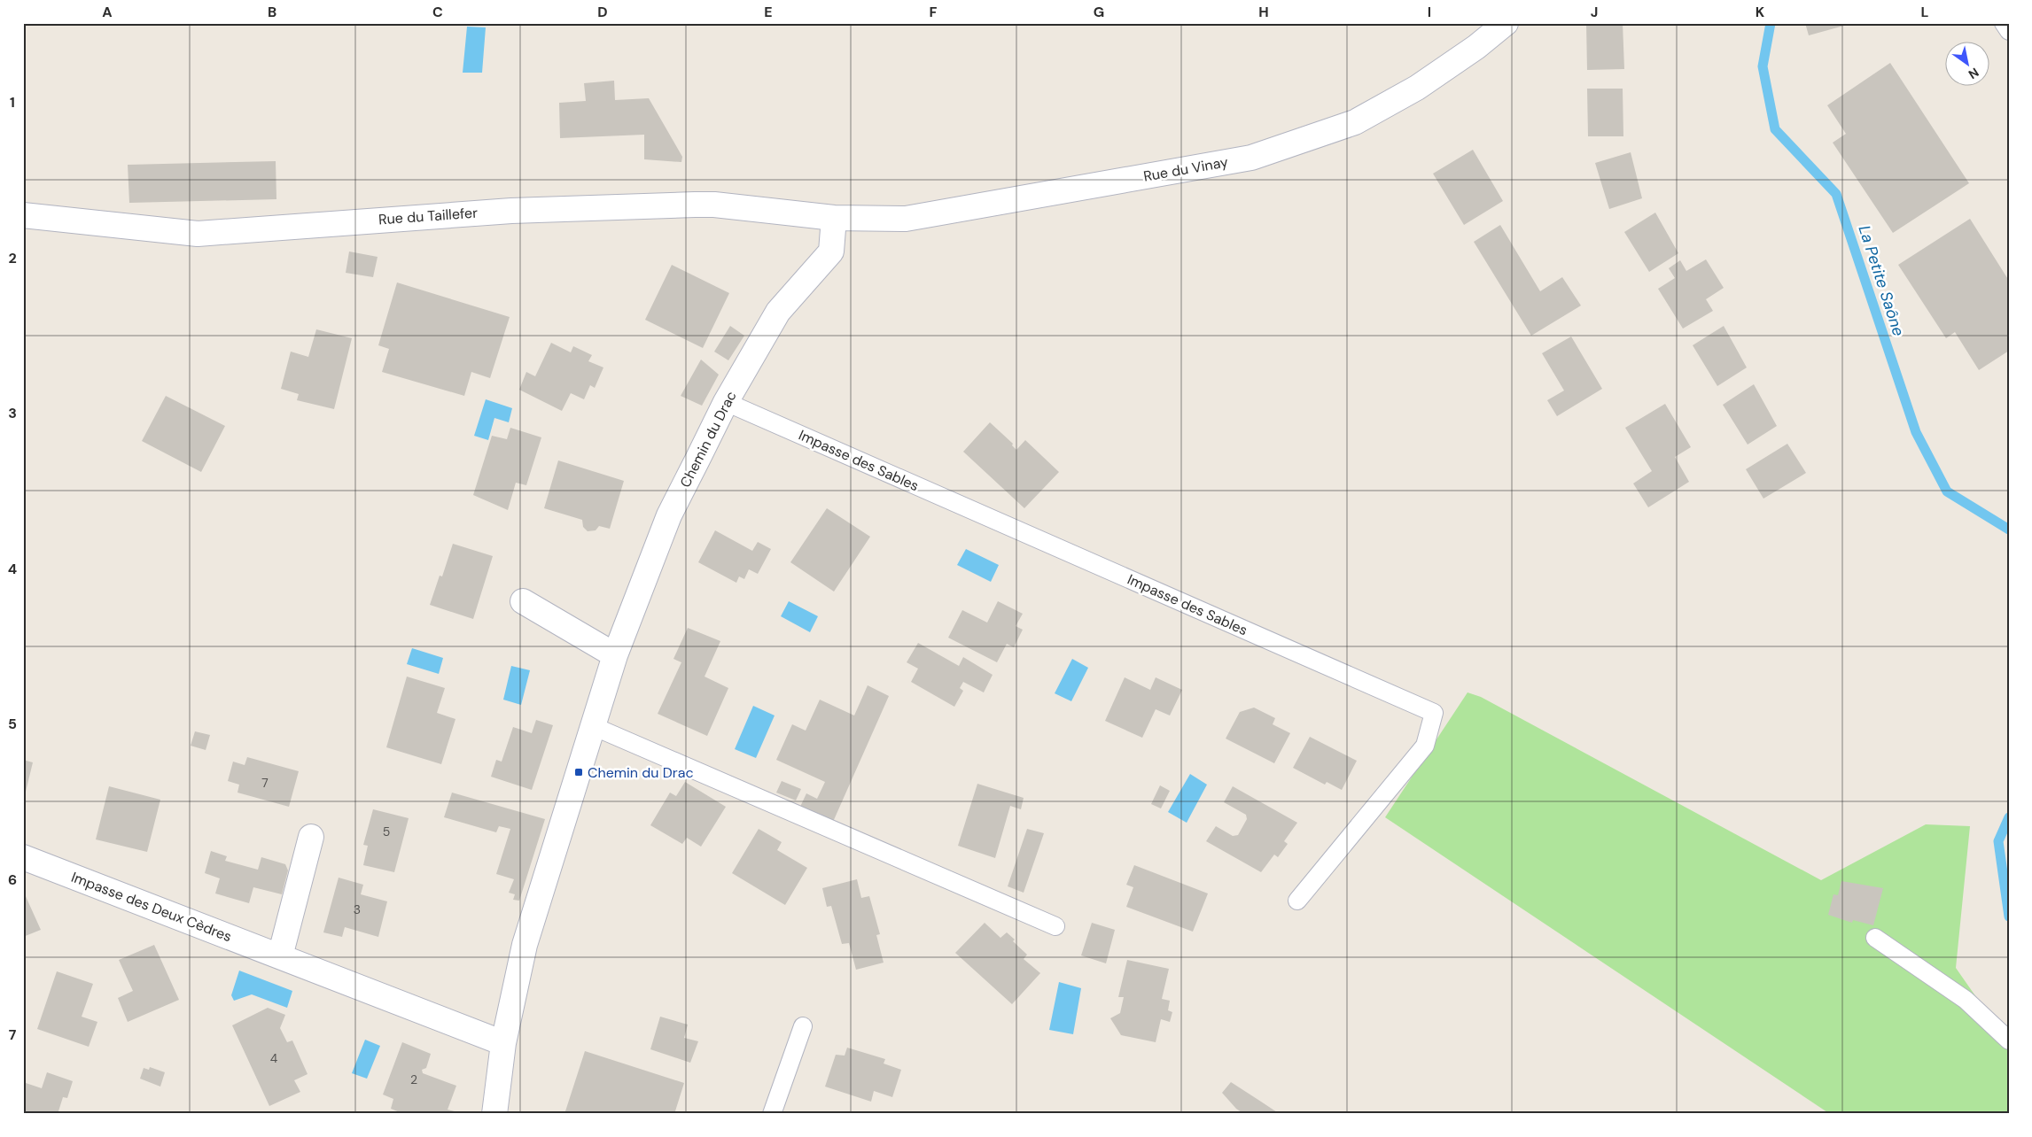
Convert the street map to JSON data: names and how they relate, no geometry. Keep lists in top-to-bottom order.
{
  "streets": {
    "street": [
      "Rue du Vinay",
      "Rue du Taillefer",
      "Chemin du Drac",
      "Impasse des Deux Cèdres"
    ],
    "lane": ["Impasse des Sables"]
  },
  "crossings": [
    ["Rue du Vinay", "Rue du Taillefer"],
    ["Rue du Vinay", "Chemin du Drac"],
    ["Rue du Taillefer", "Chemin du Drac"],
    ["Chemin du Drac", "Impasse des Sables"],
    ["Chemin du Drac", "Impasse des Deux Cèdres"]
  ],
  "water": ["La Petite Saône"],
  "places": {
    "transit": ["Chemin du Drac"]
  },
  "house_numbers": [
    "7",
    "5",
    "3",
    "4",
    "2"
  ],
  "north": "bottom right",
  "grid": {
    "columns": [
      "A",
      "B",
      "C",
      "D",
      "E",
      "F",
      "G",
      "H",
      "I",
      "J",
      "K",
      "L"
    ],
    "rows": [
      "1",
      "2",
      "3",
      "4",
      "5",
      "6",
      "7"
    ]
  }
}
